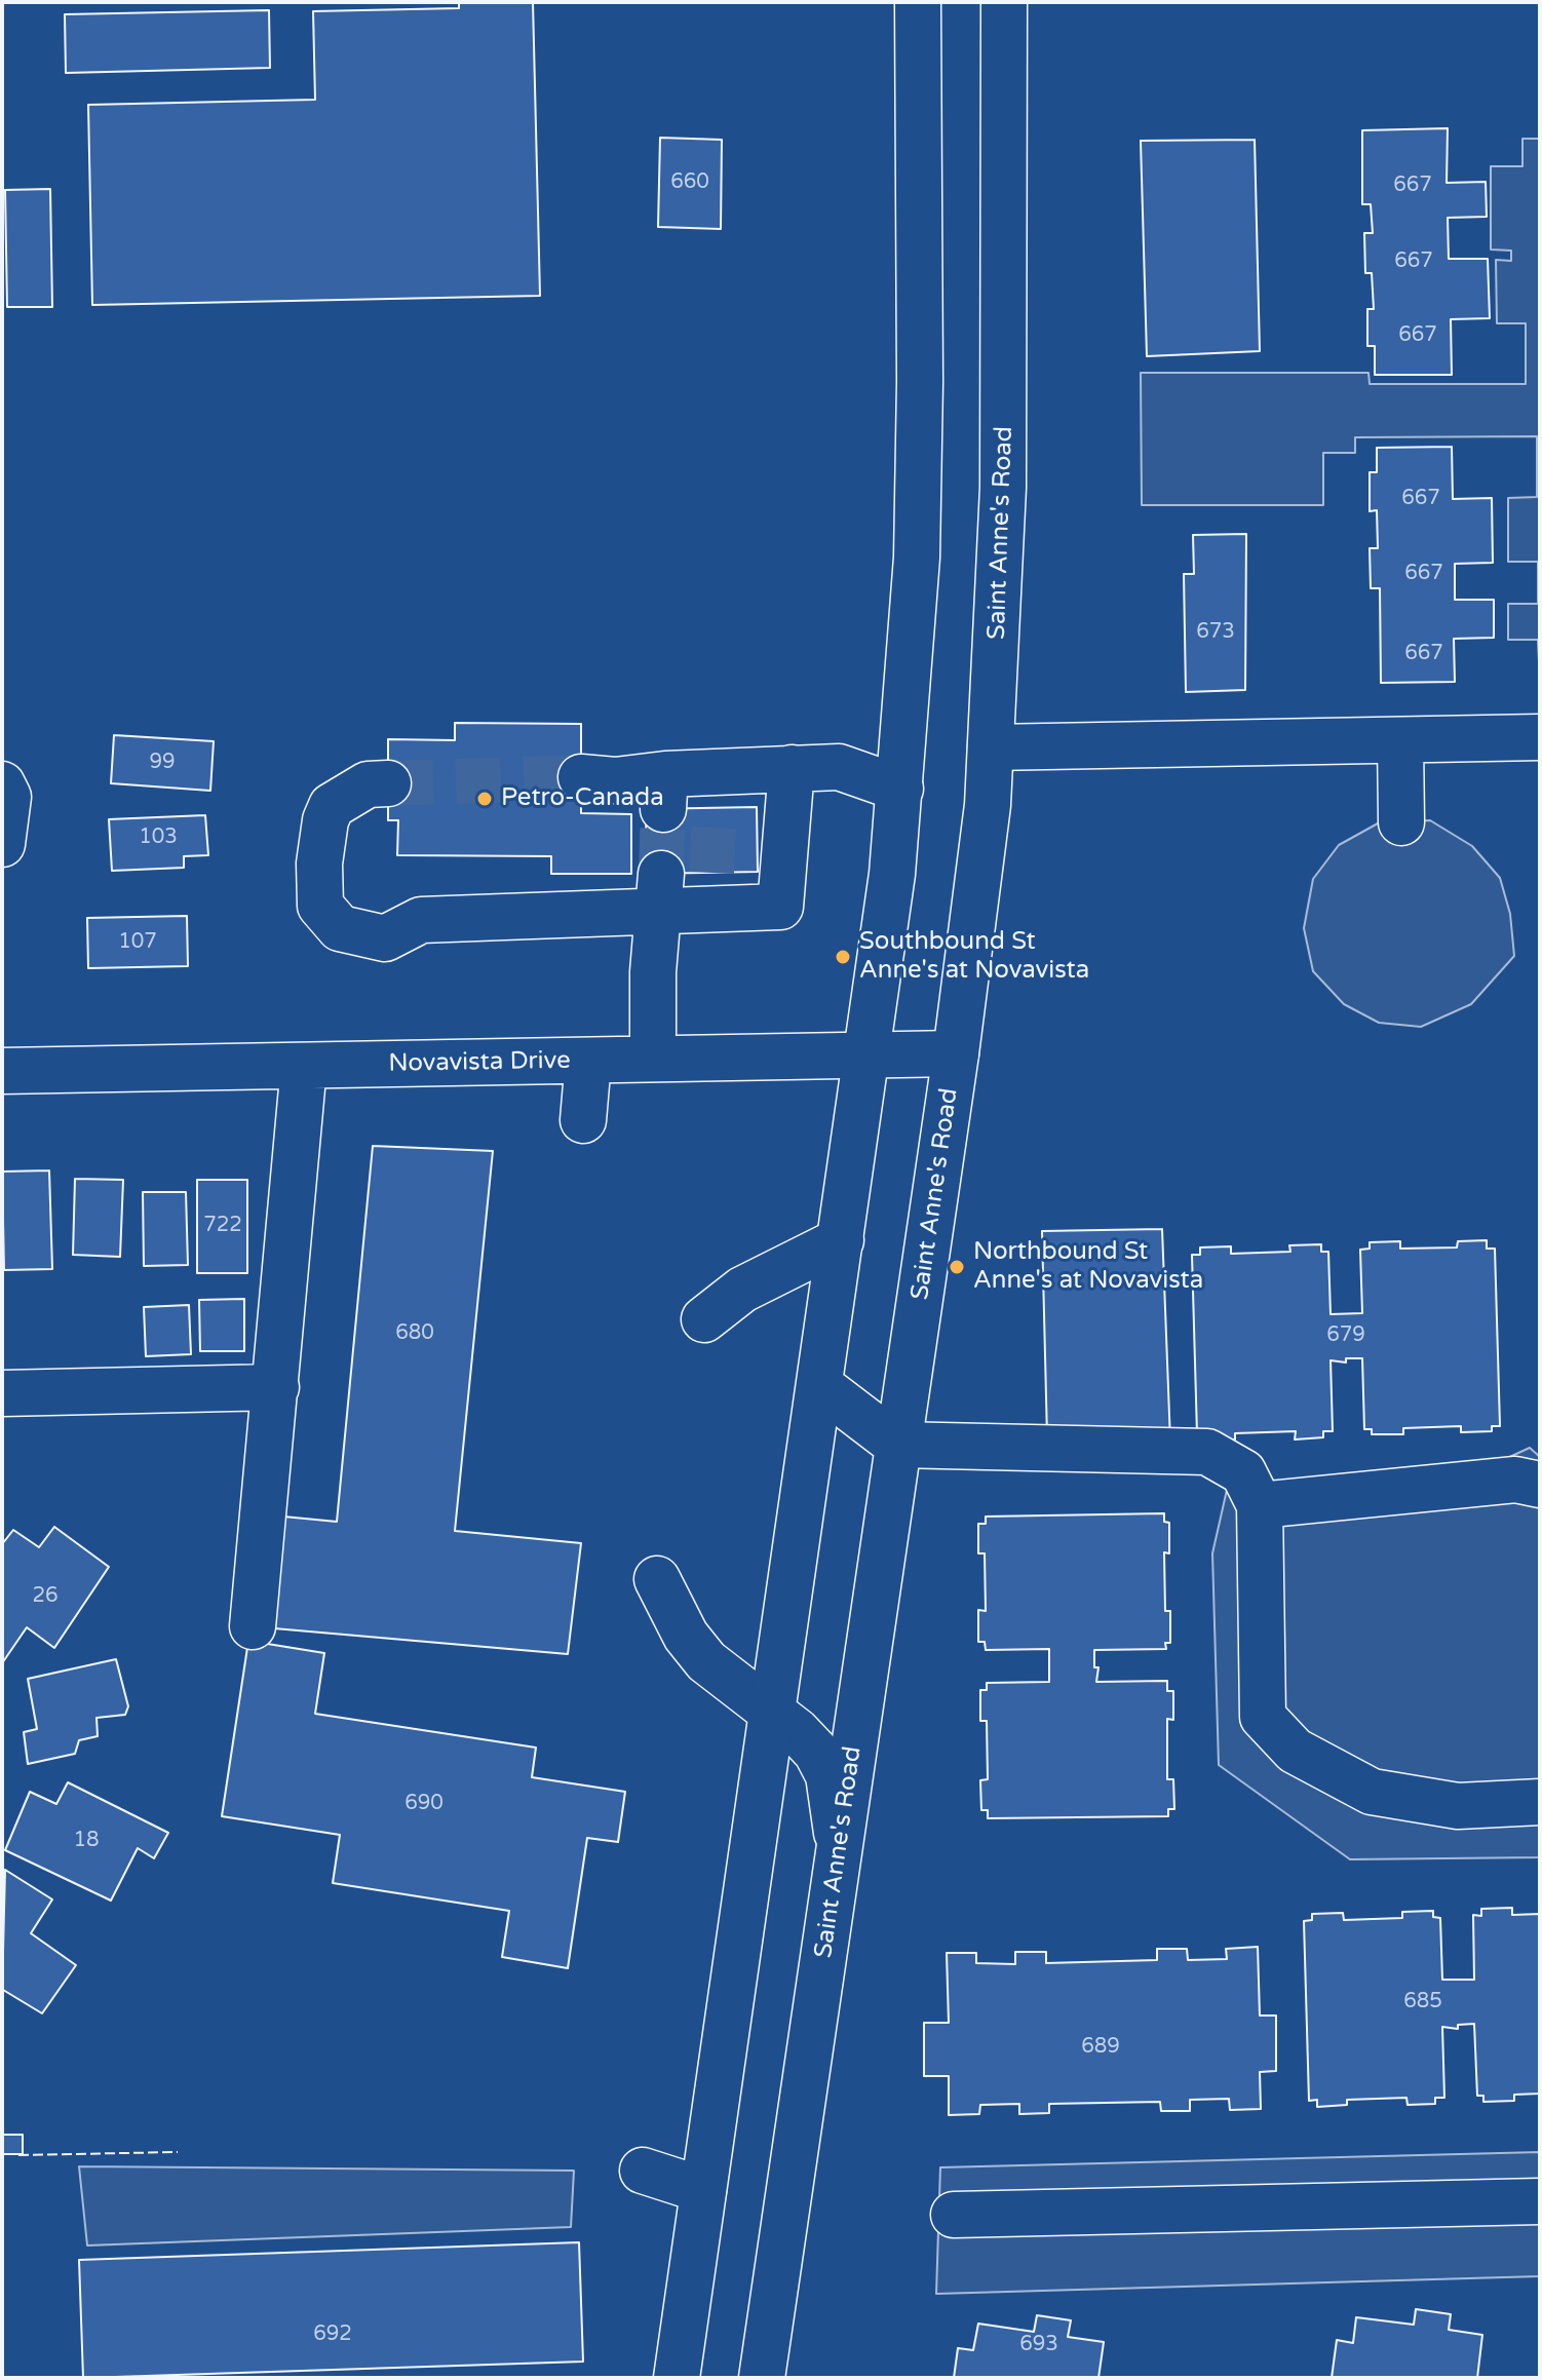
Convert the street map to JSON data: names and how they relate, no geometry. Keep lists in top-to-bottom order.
{
  "streets": {
    "main road": ["Saint Anne's Road", "Novavista Drive"]
  },
  "crossings": [
    ["Saint Anne's Road", "Novavista Drive"]
  ],
  "places": ["Petro-Canada", "Southbound St Anne's at Novavista", "Northbound St Anne's at Novavista"],
  "house_numbers": [
    "660",
    "667",
    "667",
    "667",
    "667",
    "667",
    "673",
    "667",
    "99",
    "103",
    "107",
    "722",
    "680",
    "679",
    "26",
    "690",
    "18",
    "685",
    "689",
    "692",
    "693"
  ]
}
